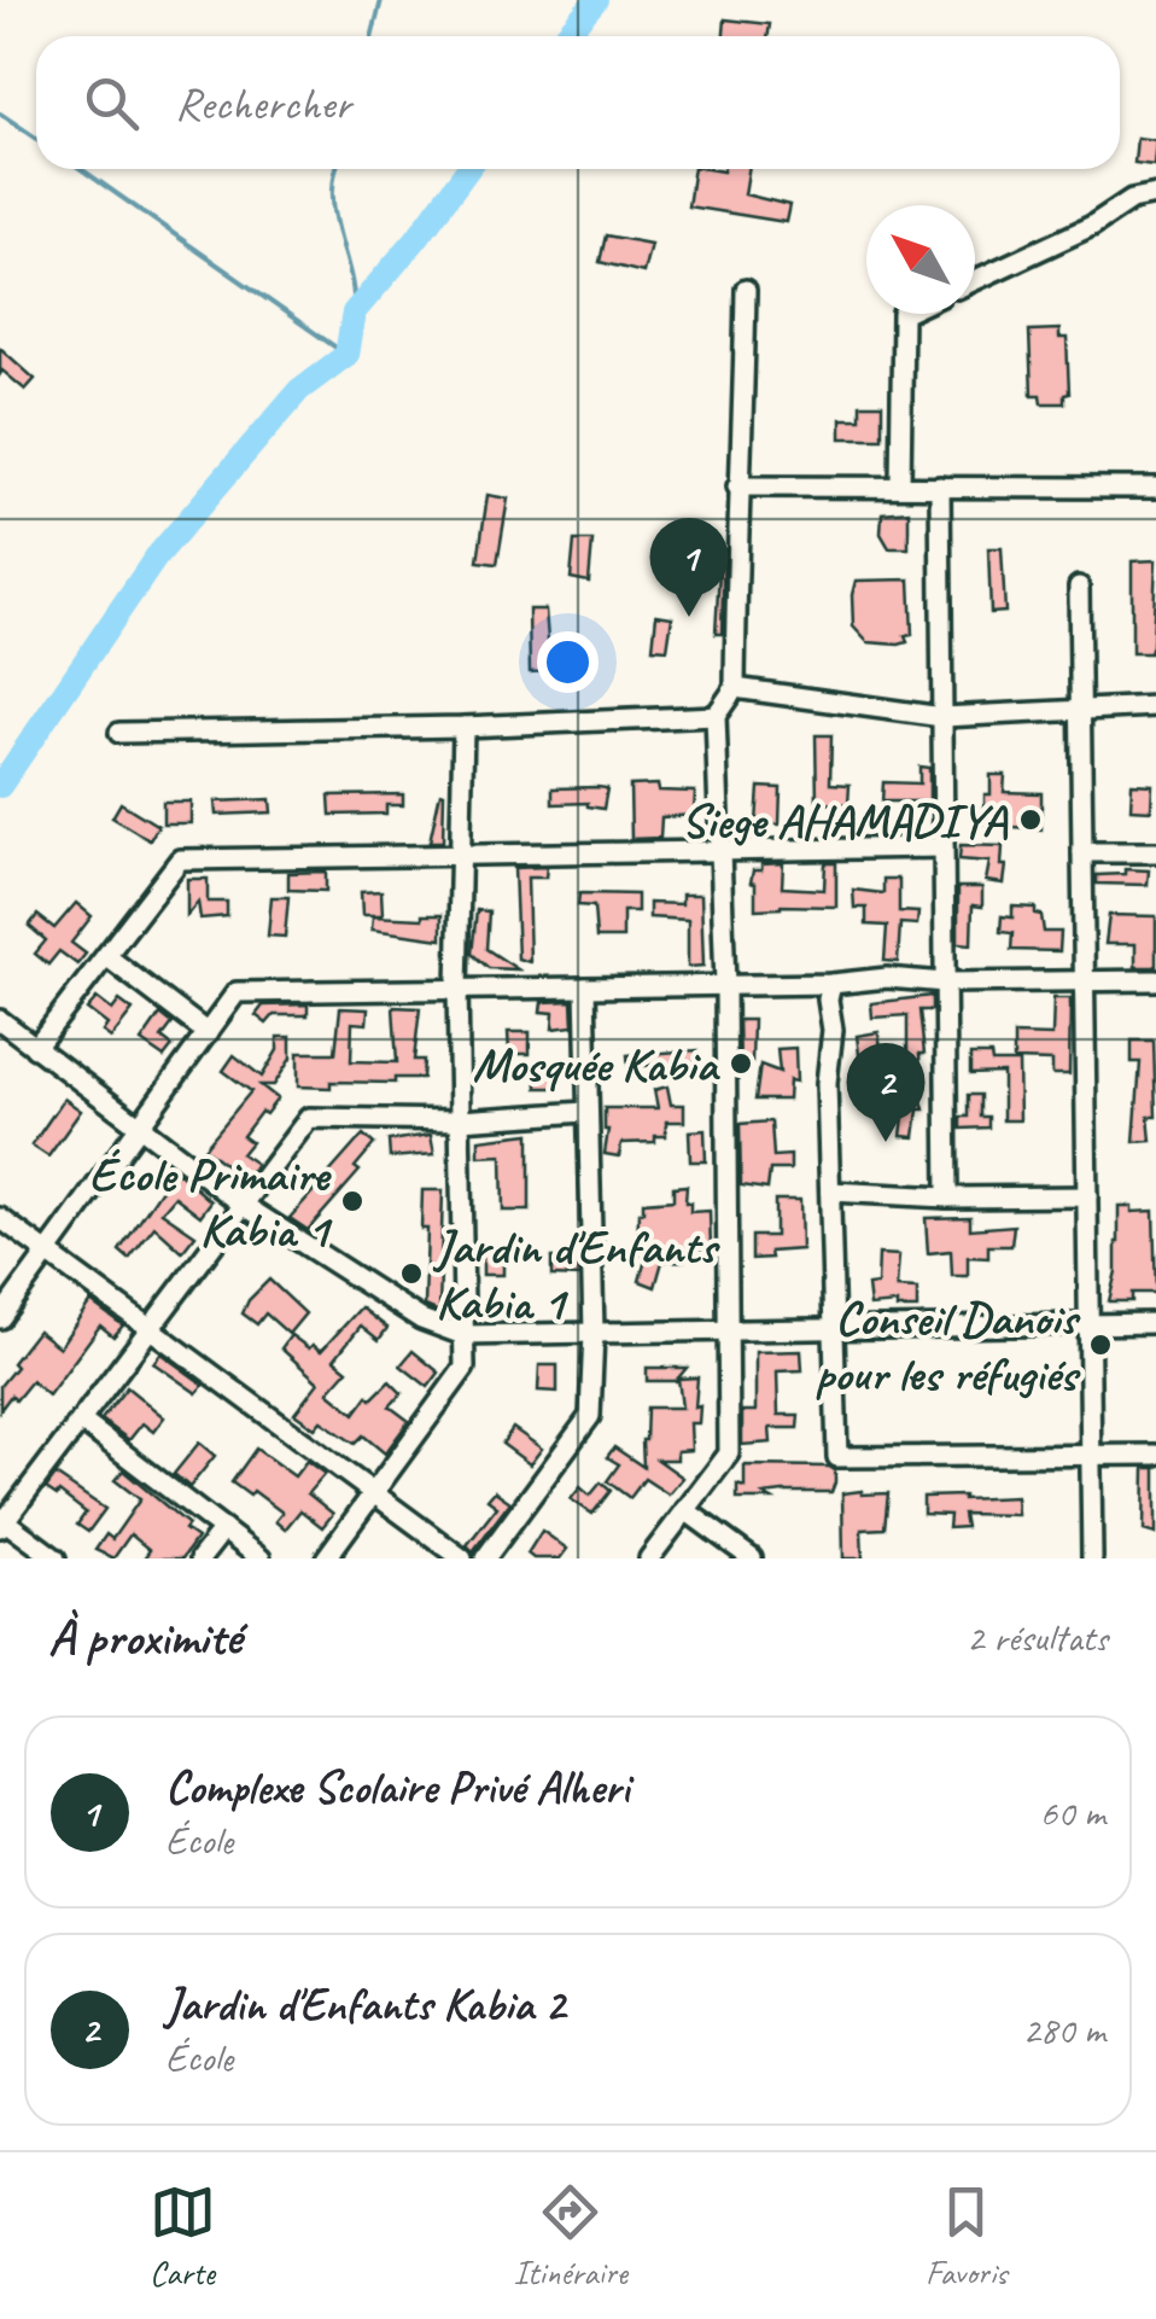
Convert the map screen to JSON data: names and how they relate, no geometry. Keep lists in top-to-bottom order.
{
  "places": [
    "Siege AHAMADIYA",
    "Mosquée Kabia",
    "École Primaire Kabia 1",
    "Jardin d'Enfants Kabia 1",
    "Conseil Danois pour les réfugiés"
  ],
  "north": "top left",
  "page": {
    "search": "Rechercher",
    "pins": ["1", "2"],
    "heading": ["À proximité", "2 résultats"],
    "list": [
      {
        "mark": "1",
        "name": "Complexe Scolaire Privé Alheri",
        "note": "École",
        "value": "60 m"
      },
      {
        "mark": "2",
        "name": "Jardin d'Enfants Kabia 2",
        "note": "École",
        "value": "280 m"
      }
    ],
    "nav": ["Carte", "Itinéraire", "Favoris"]
  }
}
